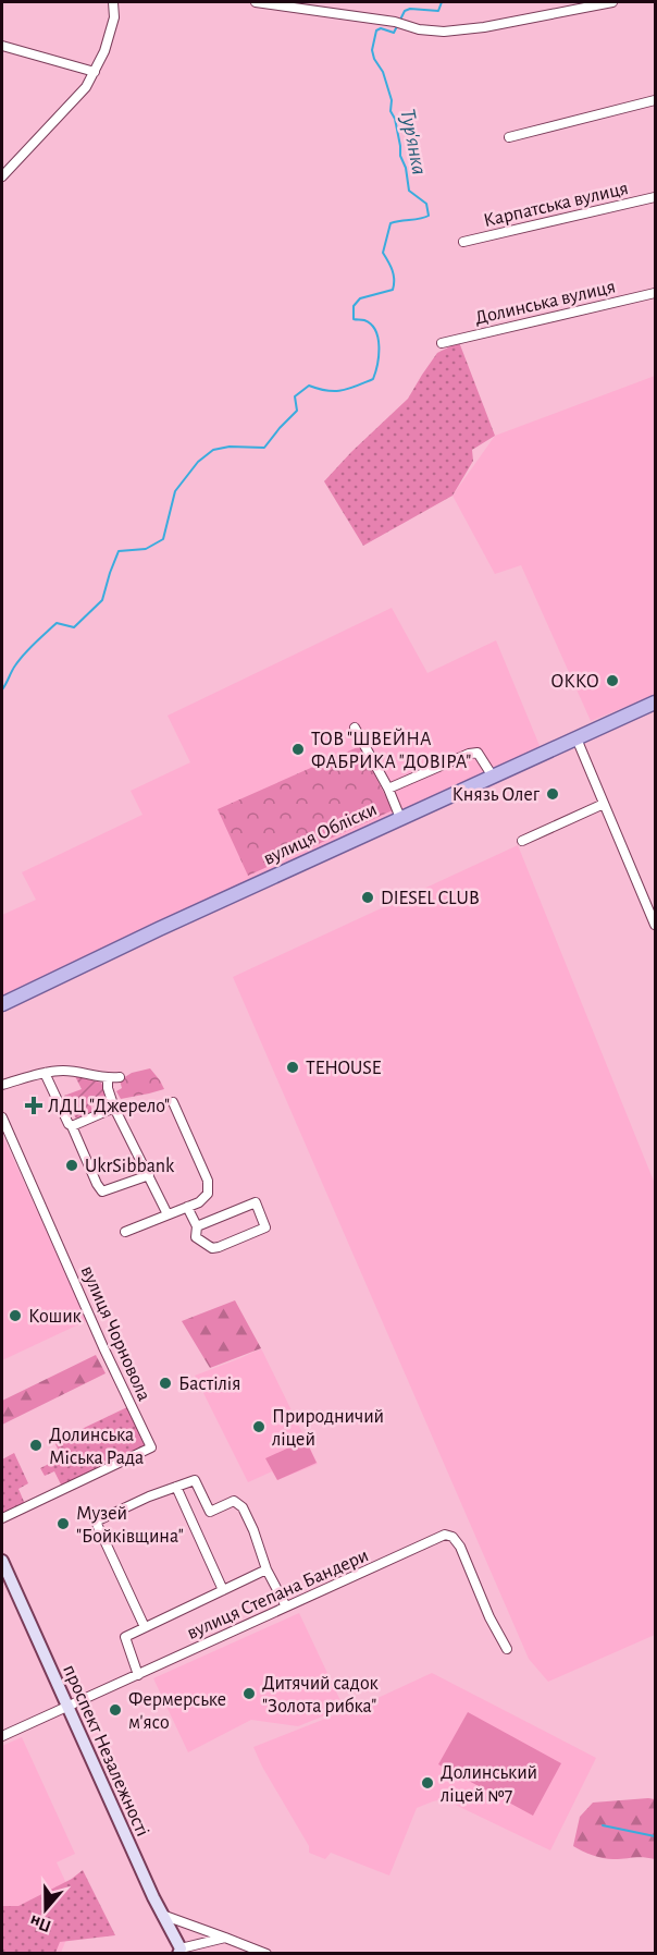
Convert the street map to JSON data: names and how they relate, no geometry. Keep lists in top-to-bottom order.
{
  "streets": {
    "main road": ["вулиця Обліски", "проспект Незалежності"],
    "street": [
      "Карпатська вулиця",
      "Долинська вулиця",
      "вулиця Чорновола",
      "вулиця Степана Бандери"
    ]
  },
  "crossings": [
    ["вулиця Степана Бандери", "проспект Незалежності"]
  ],
  "water": ["Тур'янка"],
  "places": {
    "other": [
      "ОККО",
      "ТОВ \"ШВЕЙНА ФАБРИКА \"ДОВІРА\"",
      "Князь Олег",
      "DIESEL CLUB",
      "TEHOUSE",
      "UkrSibbank",
      "Кошик",
      "Бастілія",
      "Природничий ліцей",
      "Долинська Міська Рада",
      "Музей \"Бойківщина\"",
      "Дитячий садок \"Золота рибка\"",
      "Фермерське м'ясо",
      "Долинський ліцей №7"
    ],
    "health": ["ЛДЦ \"Джерело\""]
  },
  "north": "bottom"
}
